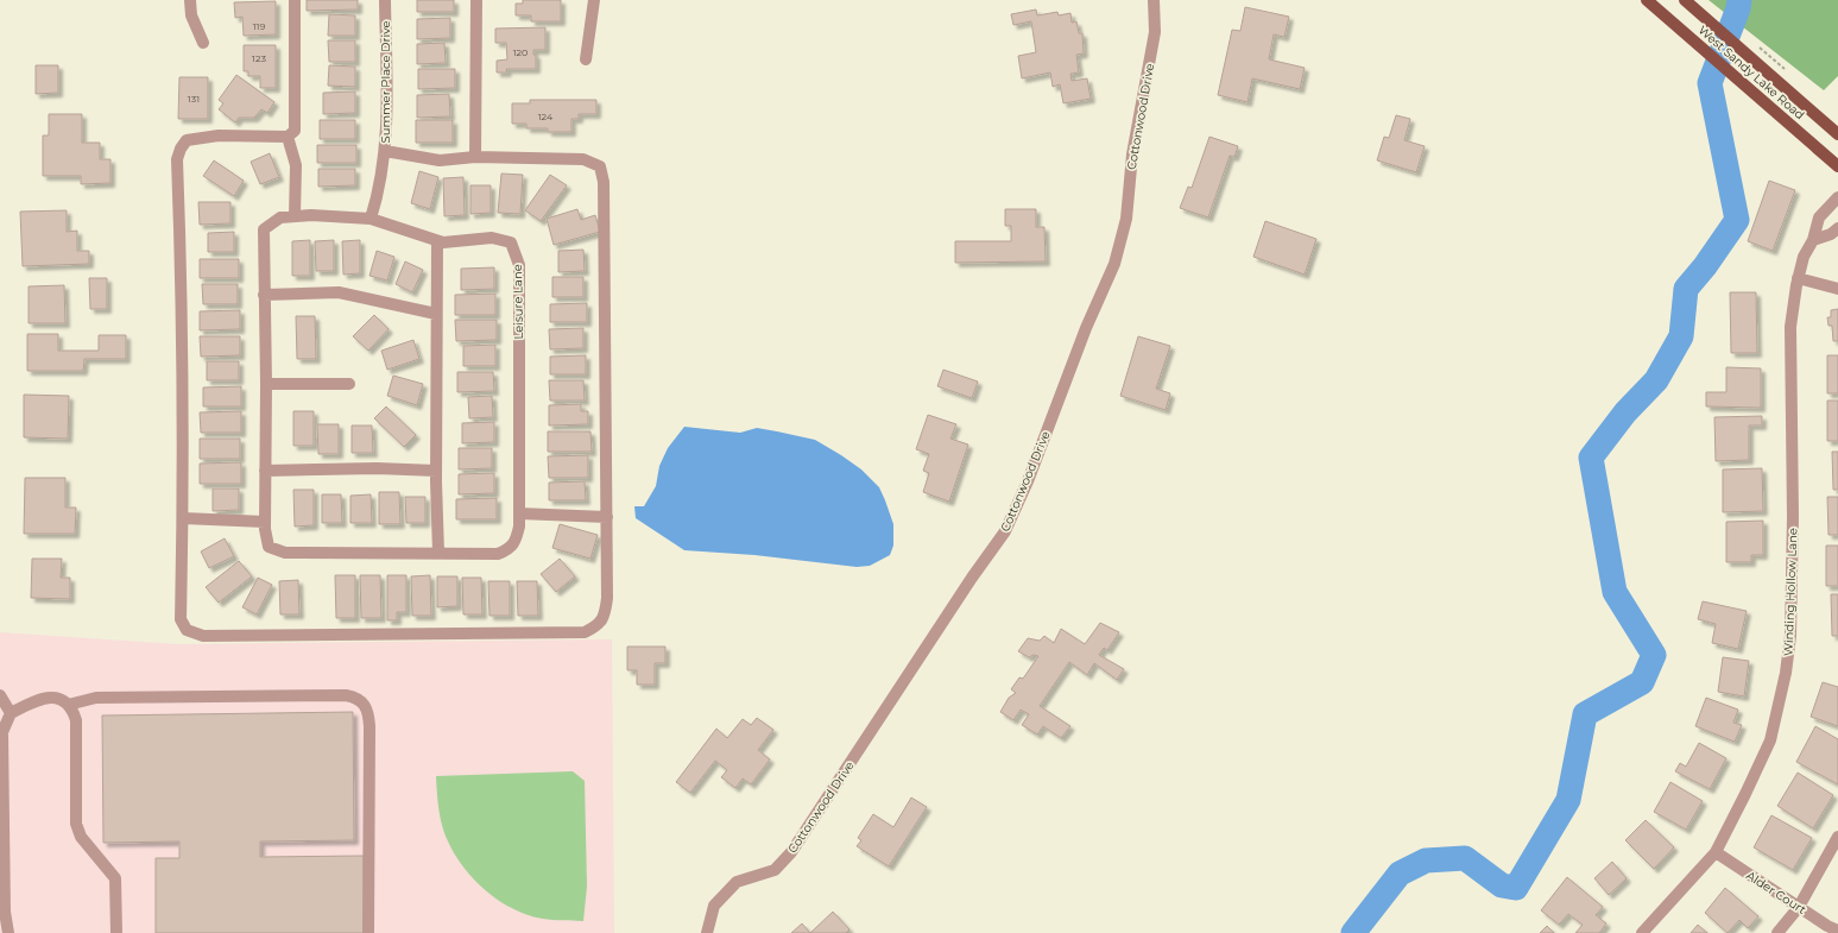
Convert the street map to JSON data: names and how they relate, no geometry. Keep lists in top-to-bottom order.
{
  "streets": {
    "main road": ["West Sandy Lake Road"],
    "street": [
      "Summer Place Drive",
      "Cottonwood Drive",
      "Leisure Lane",
      "Winding Hollow Lane",
      "Alder Court"
    ]
  },
  "crossings": [
    ["Summer Place Drive", "Leisure Lane"],
    ["Winding Hollow Lane", "Alder Court"]
  ],
  "house_numbers": [
    "119",
    "120",
    "123",
    "131",
    "124"
  ]
}
